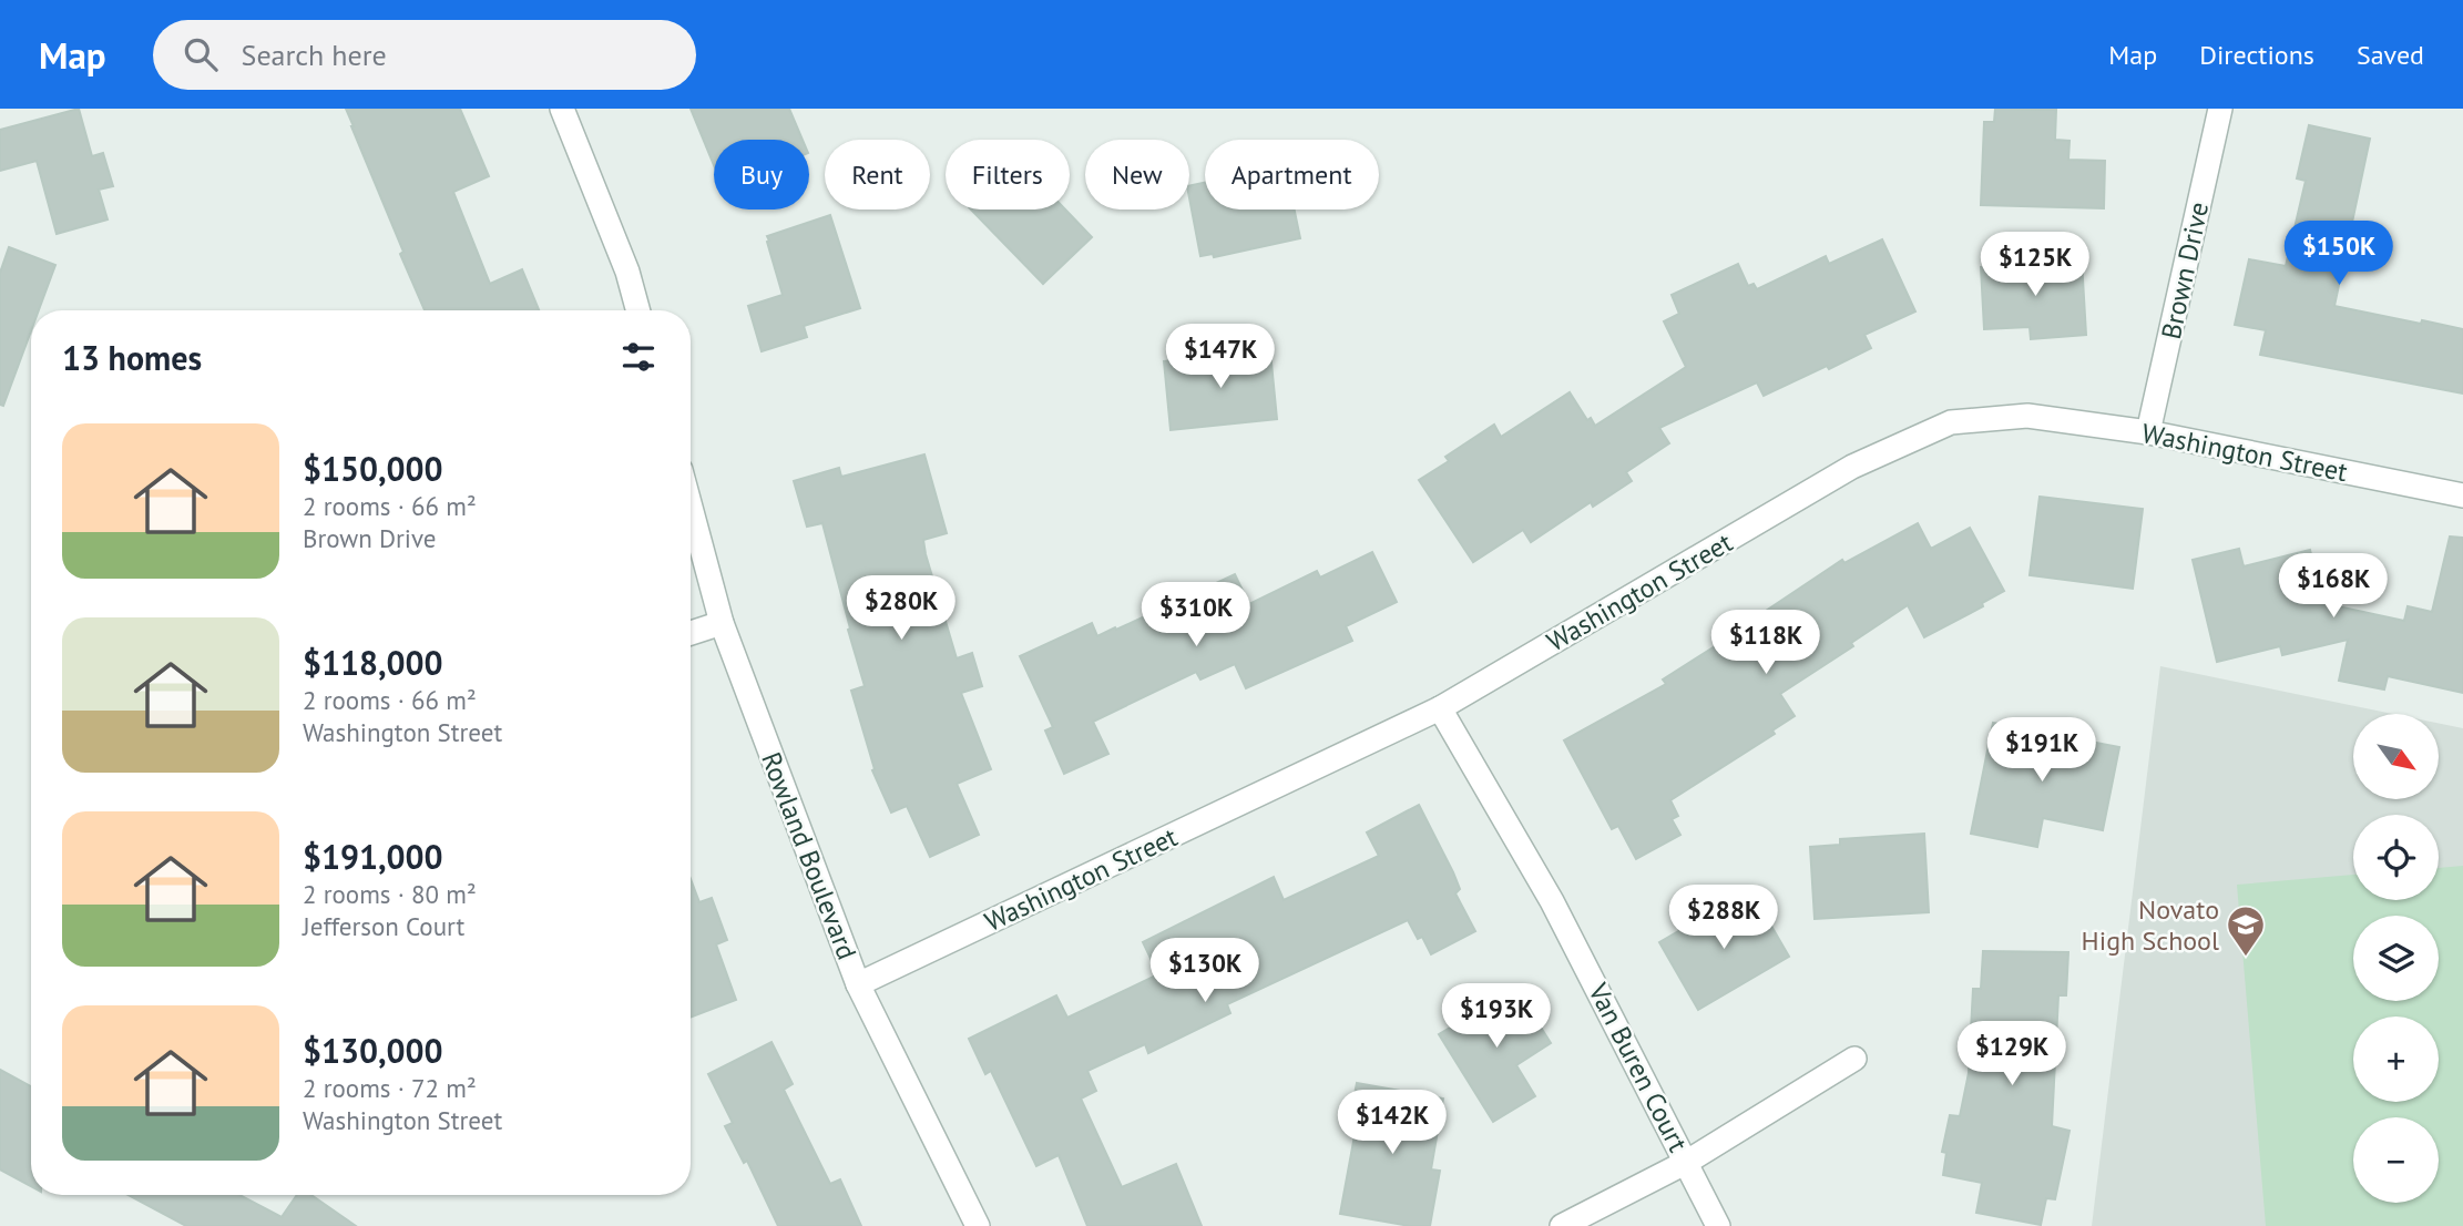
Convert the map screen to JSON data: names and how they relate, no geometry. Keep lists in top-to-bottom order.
{
  "streets": {
    "street": [
      "Brown Drive",
      "Washington Street",
      "Rowland Boulevard",
      "Van Buren Court"
    ]
  },
  "crossings": [
    ["Brown Drive", "Washington Street"],
    ["Washington Street", "Rowland Boulevard"],
    ["Washington Street", "Van Buren Court"]
  ],
  "places": {
    "school or university": ["Novato High School"]
  },
  "north": "bottom right",
  "page": {
    "header": "Map",
    "search": "Search here",
    "nav": ["Map", "Directions", "Saved"],
    "chip": [
      "Buy",
      "Rent",
      "Filters",
      "New",
      "Apartment"
    ],
    "price": [
      "$150K",
      "$125K",
      "$147K",
      "$168K",
      "$280K",
      "$310K",
      "$118K",
      "$191K",
      "$288K",
      "$130K",
      "$193K",
      "$129K",
      "$142K"
    ],
    "heading": "13 homes",
    "list": [
      {
        "name": "$150,000",
        "note": "2 rooms · 66 m² · Brown Drive"
      },
      {
        "name": "$118,000",
        "note": "2 rooms · 66 m² · Washington Street"
      },
      {
        "name": "$191,000",
        "note": "2 rooms · 80 m² · Jefferson Court"
      },
      {
        "name": "$130,000",
        "note": "2 rooms · 72 m² · Washington Street"
      }
    ],
    "map_buttons": ["+", "−"]
  }
}
